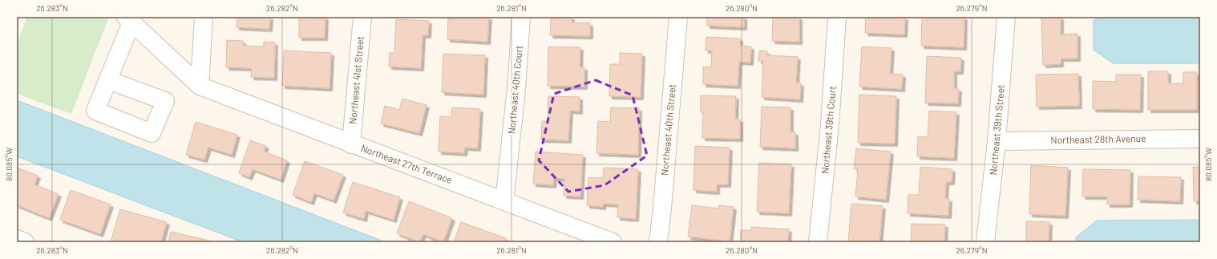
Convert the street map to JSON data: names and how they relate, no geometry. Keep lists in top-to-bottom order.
{
  "streets": {
    "street": [
      "Northeast 41st Street",
      "Northeast 40th Court",
      "Northeast 40th Street",
      "Northeast 39th Court",
      "Northeast 39th Street",
      "Northeast 28th Avenue",
      "Northeast 27th Terrace"
    ]
  },
  "crossings": [
    ["Northeast 41st Street", "Northeast 27th Terrace"],
    ["Northeast 40th Court", "Northeast 27th Terrace"],
    ["Northeast 39th Street", "Northeast 28th Avenue"]
  ],
  "coordinates": [
    "26.283°N",
    "26.282°N",
    "26.281°N",
    "26.280°N",
    "26.279°N",
    "80.085°W"
  ]
}
